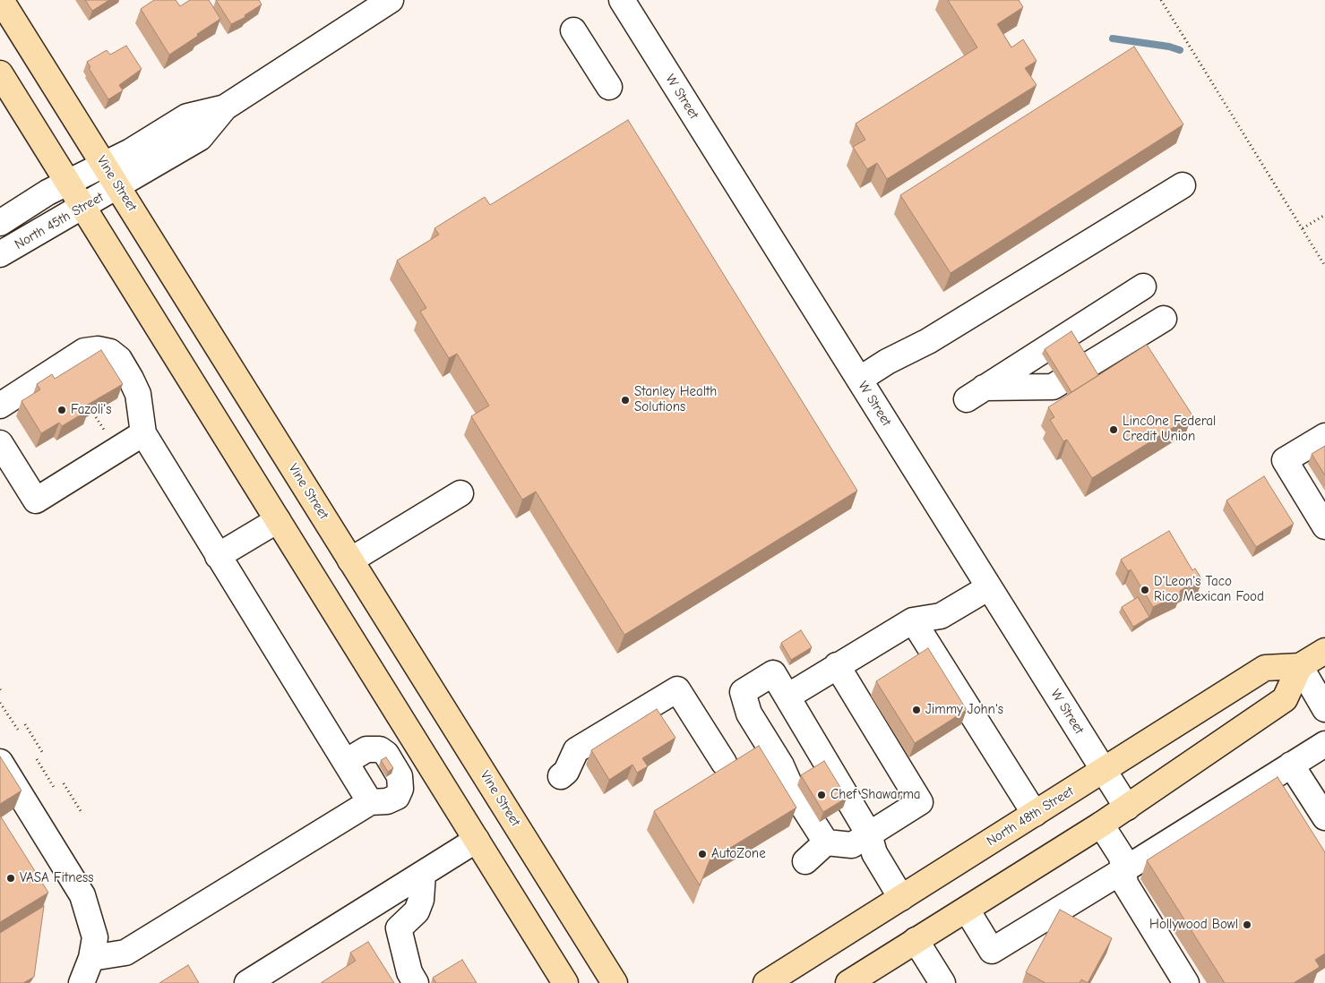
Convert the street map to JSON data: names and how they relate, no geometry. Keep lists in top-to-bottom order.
{
  "streets": {
    "main road": ["Vine Street", "North 48th Street"],
    "street": ["W Street", "North 45th Street"]
  },
  "crossings": [
    ["W Street", "North 48th Street"],
    ["Vine Street", "North 45th Street"]
  ],
  "places": [
    "Stanley Health Solutions",
    "Fazoli's",
    "LincOne Federal Credit Union",
    "D'Leon's Taco Rico Mexican Food",
    "Jimmy John's",
    "Chef Shawarma",
    "AutoZone",
    "VASA Fitness",
    "Hollywood Bowl"
  ]
}
